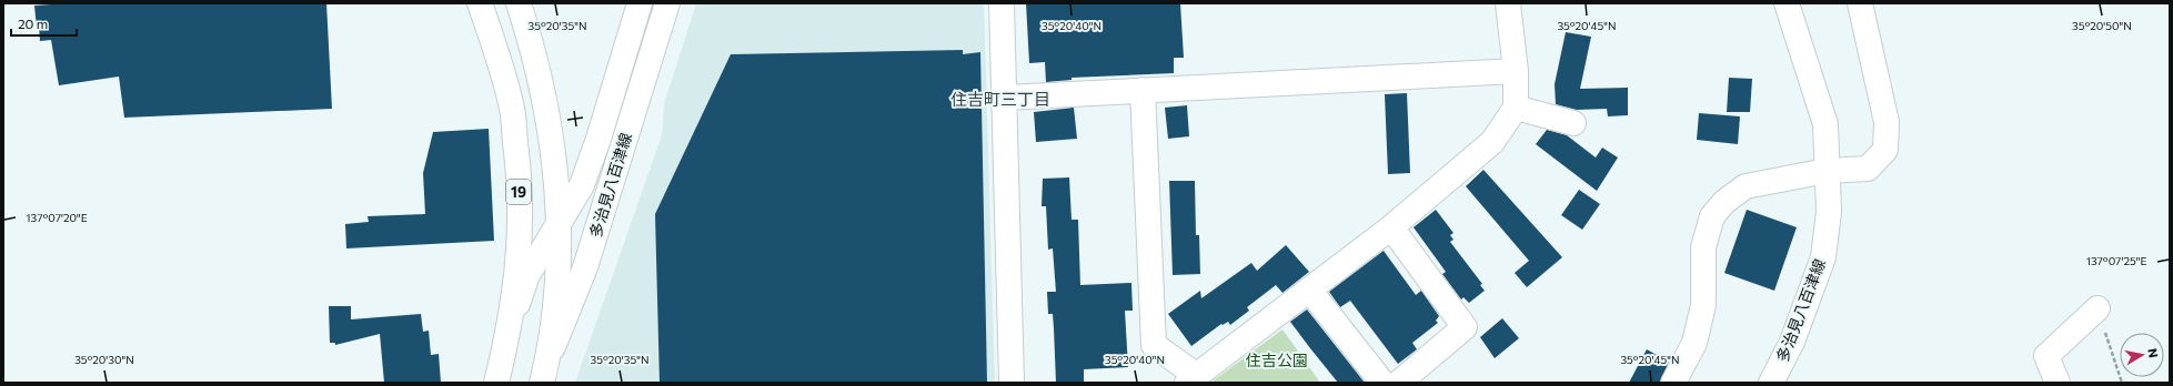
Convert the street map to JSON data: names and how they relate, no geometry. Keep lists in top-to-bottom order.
{
  "streets": {
    "main road": ["多治見八百津線", "19"]
  },
  "crossings": [
    ["多治見八百津線", "19"]
  ],
  "districts": ["住吉町三丁目"],
  "parks": ["住吉公園"],
  "scale_bar": "20 m",
  "north": "right",
  "coordinates": [
    "35°20'35\"N",
    "35°20'45\"N",
    "35°20'50\"N",
    "35°20'40\"N",
    "137°07'20\"E",
    "137°07'25\"E",
    "35°20'30\"N"
  ]
}
